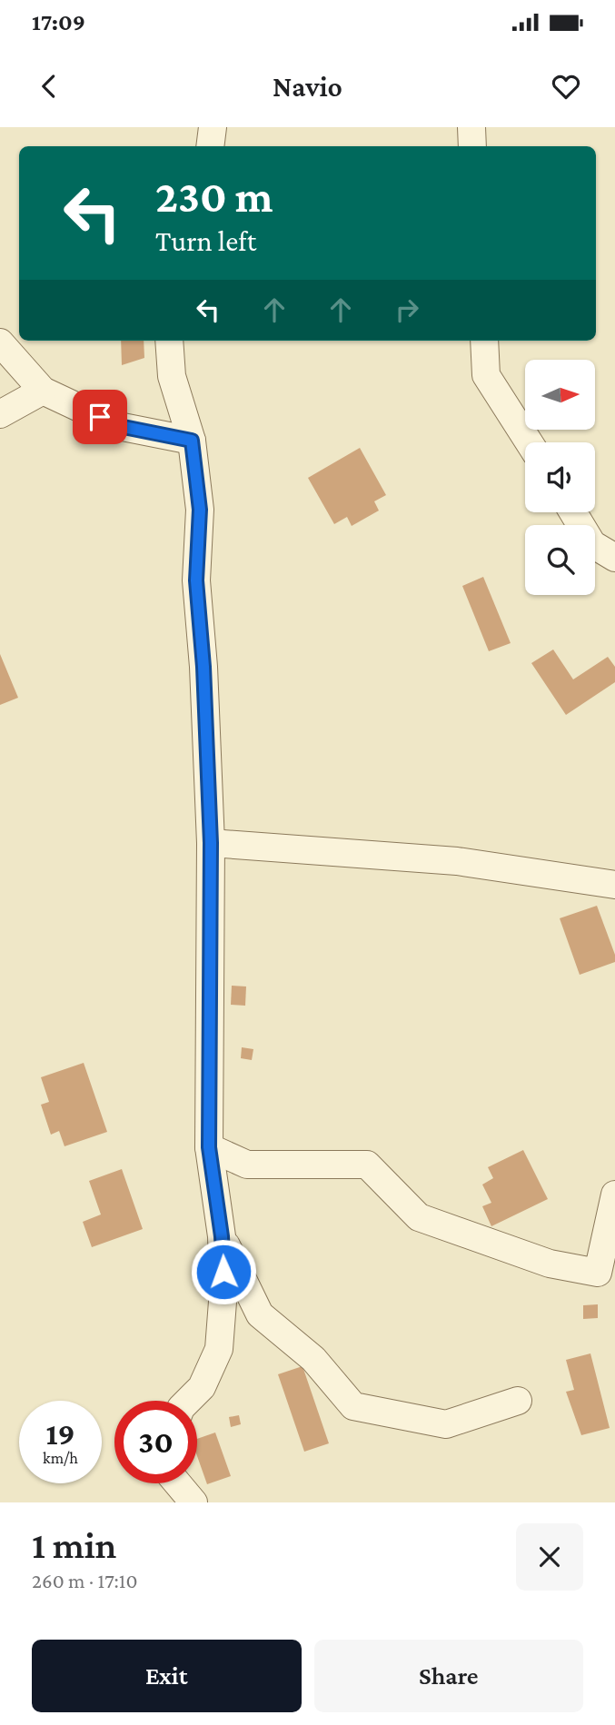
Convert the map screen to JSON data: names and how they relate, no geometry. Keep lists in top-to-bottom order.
{
  "north": "right",
  "page": {
    "status": "17:09",
    "header": "Navio",
    "turn": ["230 m", "Turn left"],
    "speed": "19 km/h",
    "limit": "30",
    "heading": ["1 min", "260 m · 17:10"],
    "buttons": ["Exit", "Share"]
  }
}
